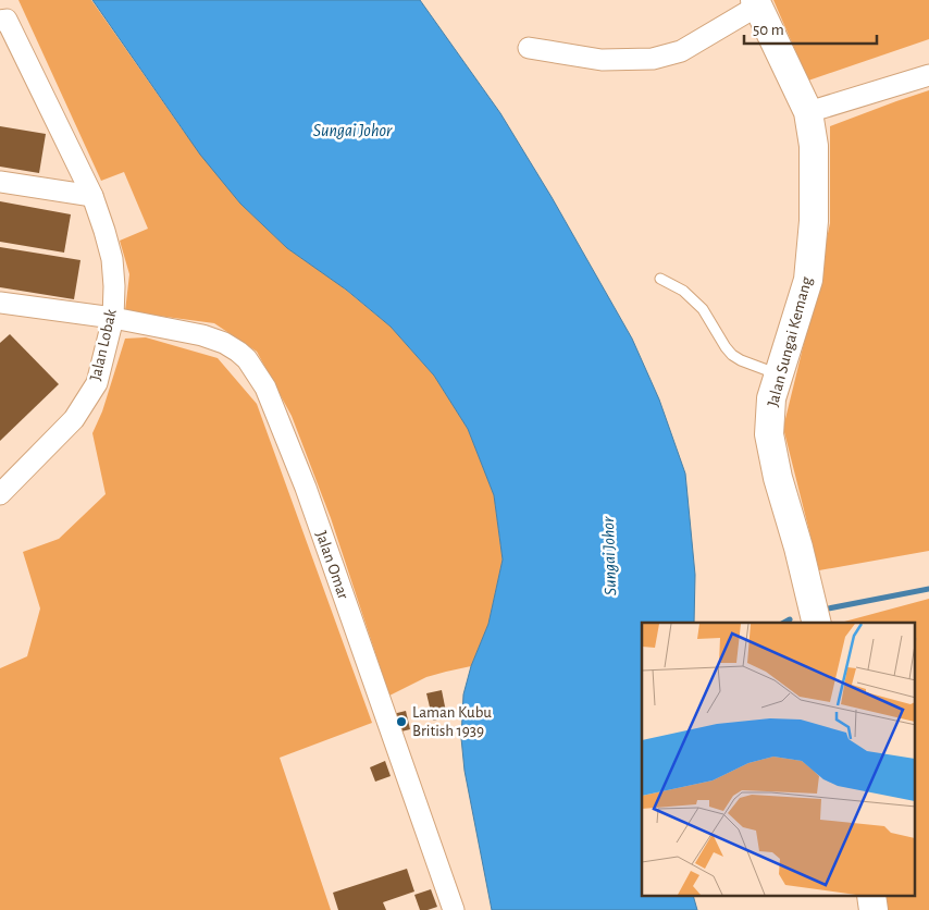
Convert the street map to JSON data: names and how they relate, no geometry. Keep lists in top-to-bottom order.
{
  "streets": {
    "street": ["Jalan Sungai Kemang", "Jalan Lobak", "Jalan Omar"]
  },
  "crossings": [
    ["Jalan Lobak", "Jalan Omar"]
  ],
  "water": ["Sungai Johor"],
  "places": ["Laman Kubu British 1939"],
  "scale_bar": "50 m"
}
